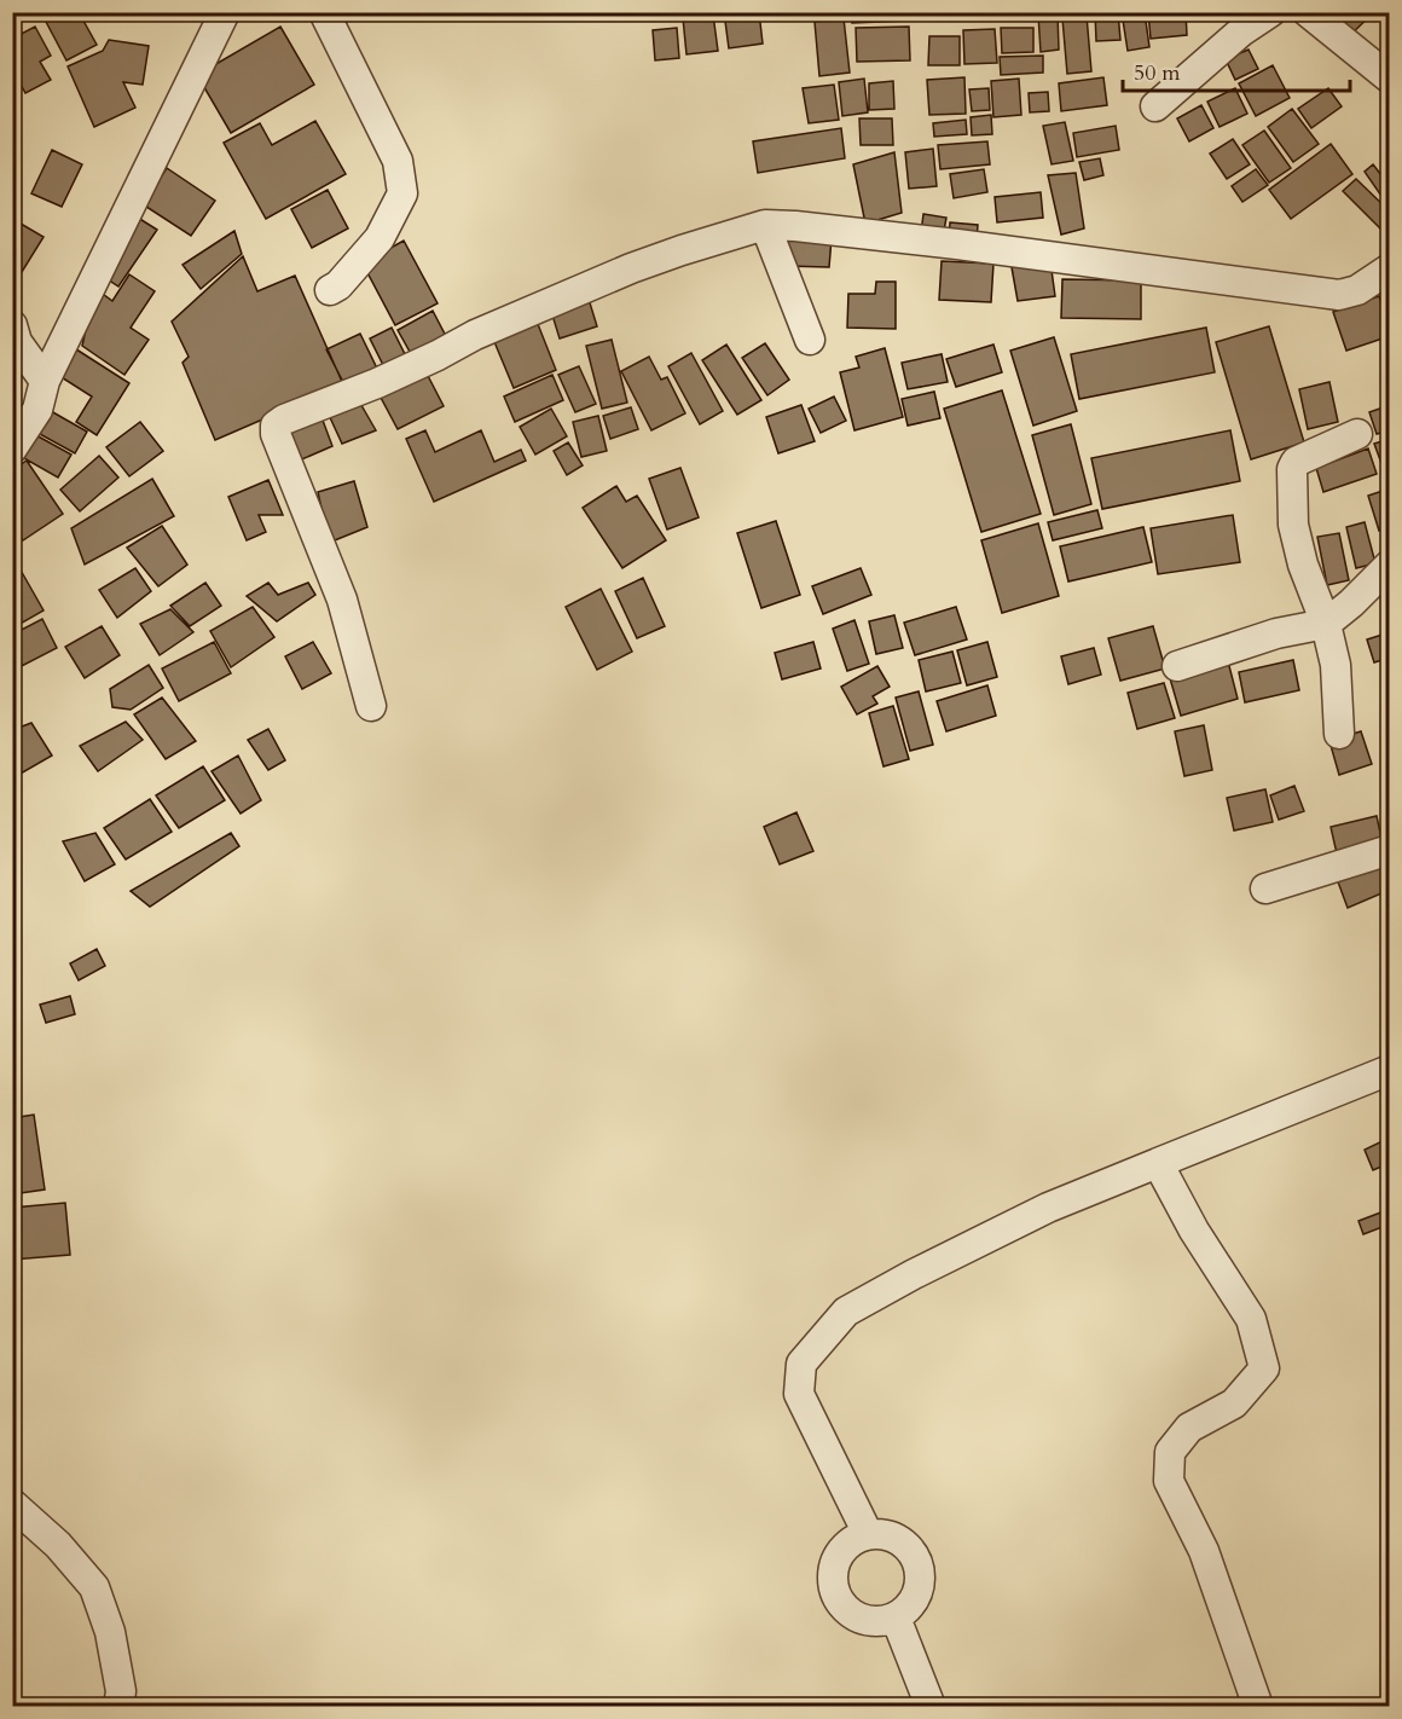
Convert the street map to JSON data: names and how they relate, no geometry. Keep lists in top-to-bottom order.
{
  "scale_bar": "50 m"
}
